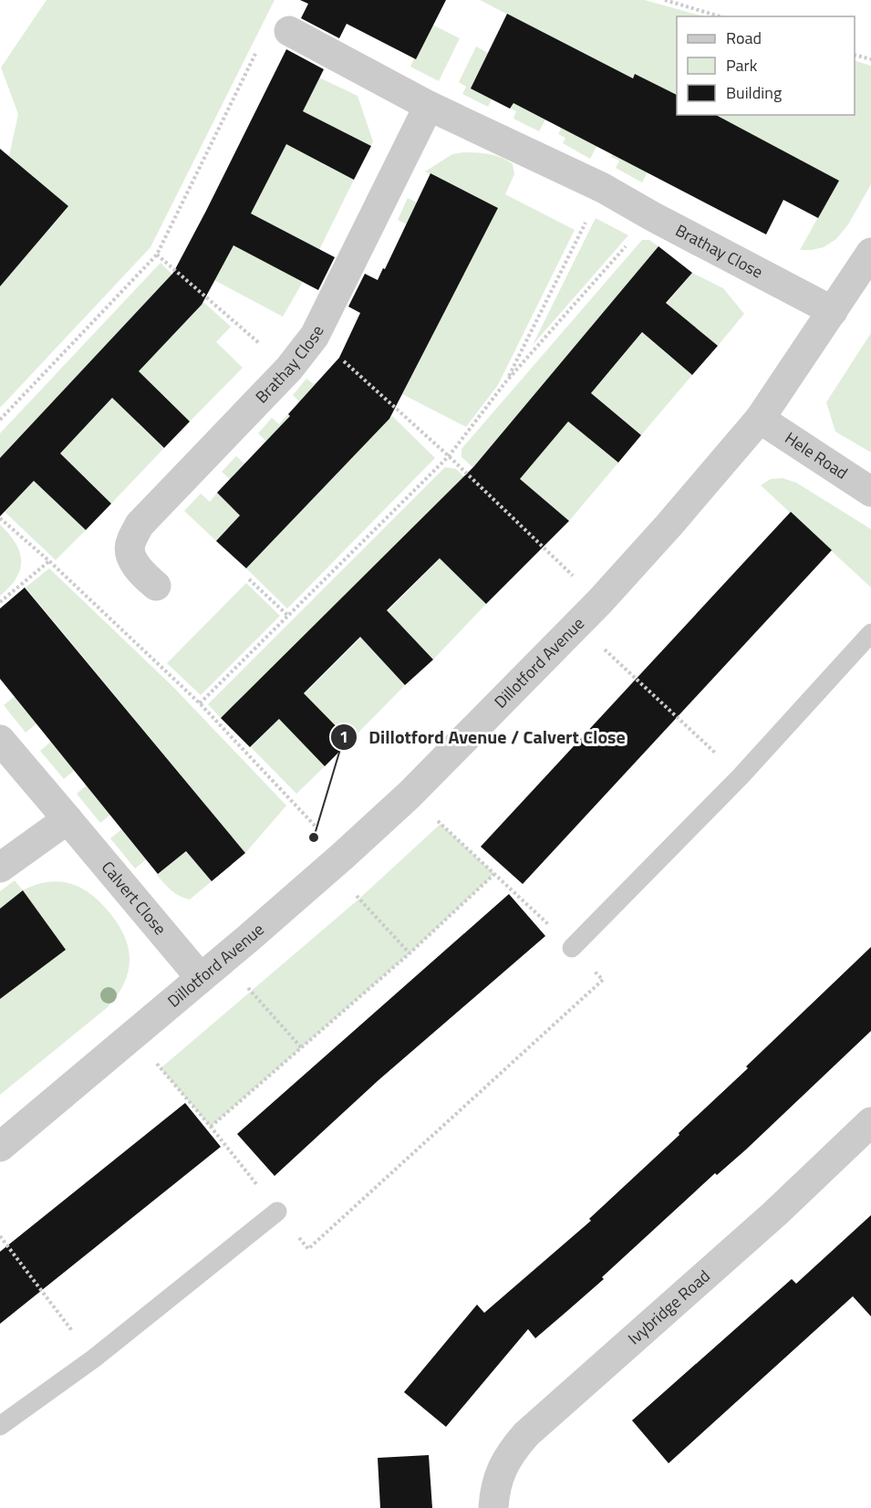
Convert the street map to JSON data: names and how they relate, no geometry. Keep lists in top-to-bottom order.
{
  "streets": {
    "street": [
      "Brathay Close",
      "Hele Road",
      "Dillotford Avenue",
      "Calvert Close",
      "Ivybridge Road"
    ]
  },
  "crossings": [
    ["Brathay Close", "Dillotford Avenue"],
    ["Hele Road", "Dillotford Avenue"],
    ["Dillotford Avenue", "Calvert Close"]
  ],
  "places": ["Dillotford Avenue / Calvert Close"],
  "legend": ["Road", "Park", "Building"]
}
